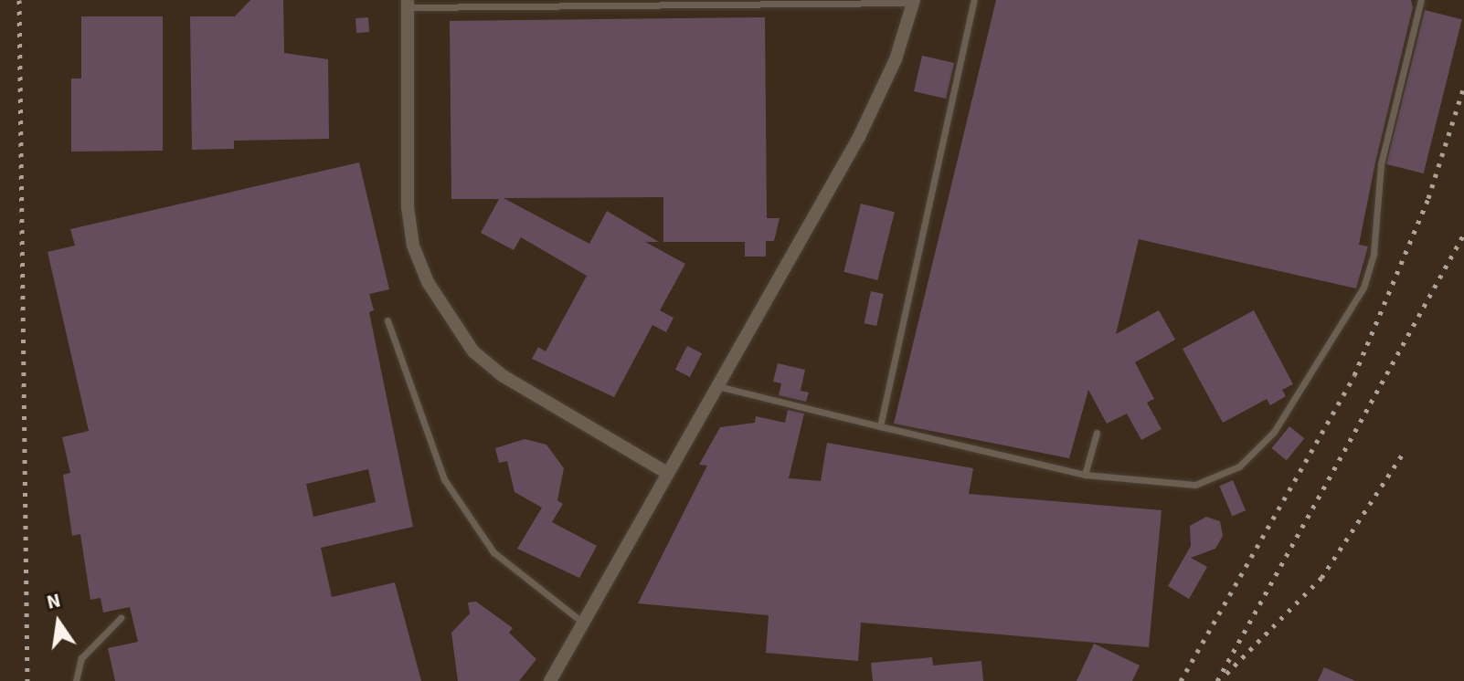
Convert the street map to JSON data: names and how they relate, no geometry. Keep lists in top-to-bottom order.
{
  "north": "top"
}
